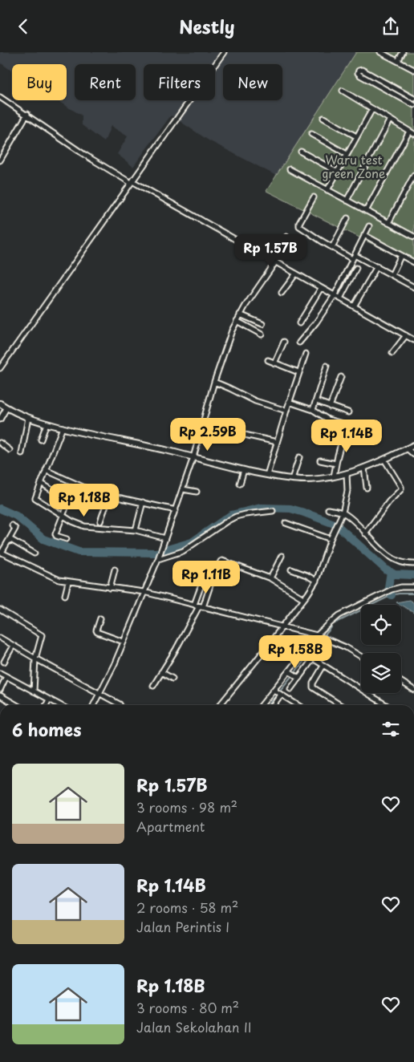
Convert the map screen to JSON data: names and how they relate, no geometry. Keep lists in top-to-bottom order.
{
  "parks": ["Waru test green Zone"],
  "page": {
    "header": "Nestly",
    "chip": [
      "Buy",
      "Rent",
      "Filters",
      "New"
    ],
    "price": [
      "Rp 1.57B",
      "Rp 2.59B",
      "Rp 1.14B",
      "Rp 1.18B",
      "Rp 1.11B",
      "Rp 1.58B"
    ],
    "heading": "6 homes",
    "list": [
      {
        "name": "Rp 1.57B",
        "note": "3 rooms · 98 m² · Apartment"
      },
      {
        "name": "Rp 1.14B",
        "note": "2 rooms · 58 m² · Jalan Perintis I"
      },
      {
        "name": "Rp 1.18B",
        "note": "3 rooms · 80 m² · Jalan Sekolahan II"
      }
    ]
  }
}
